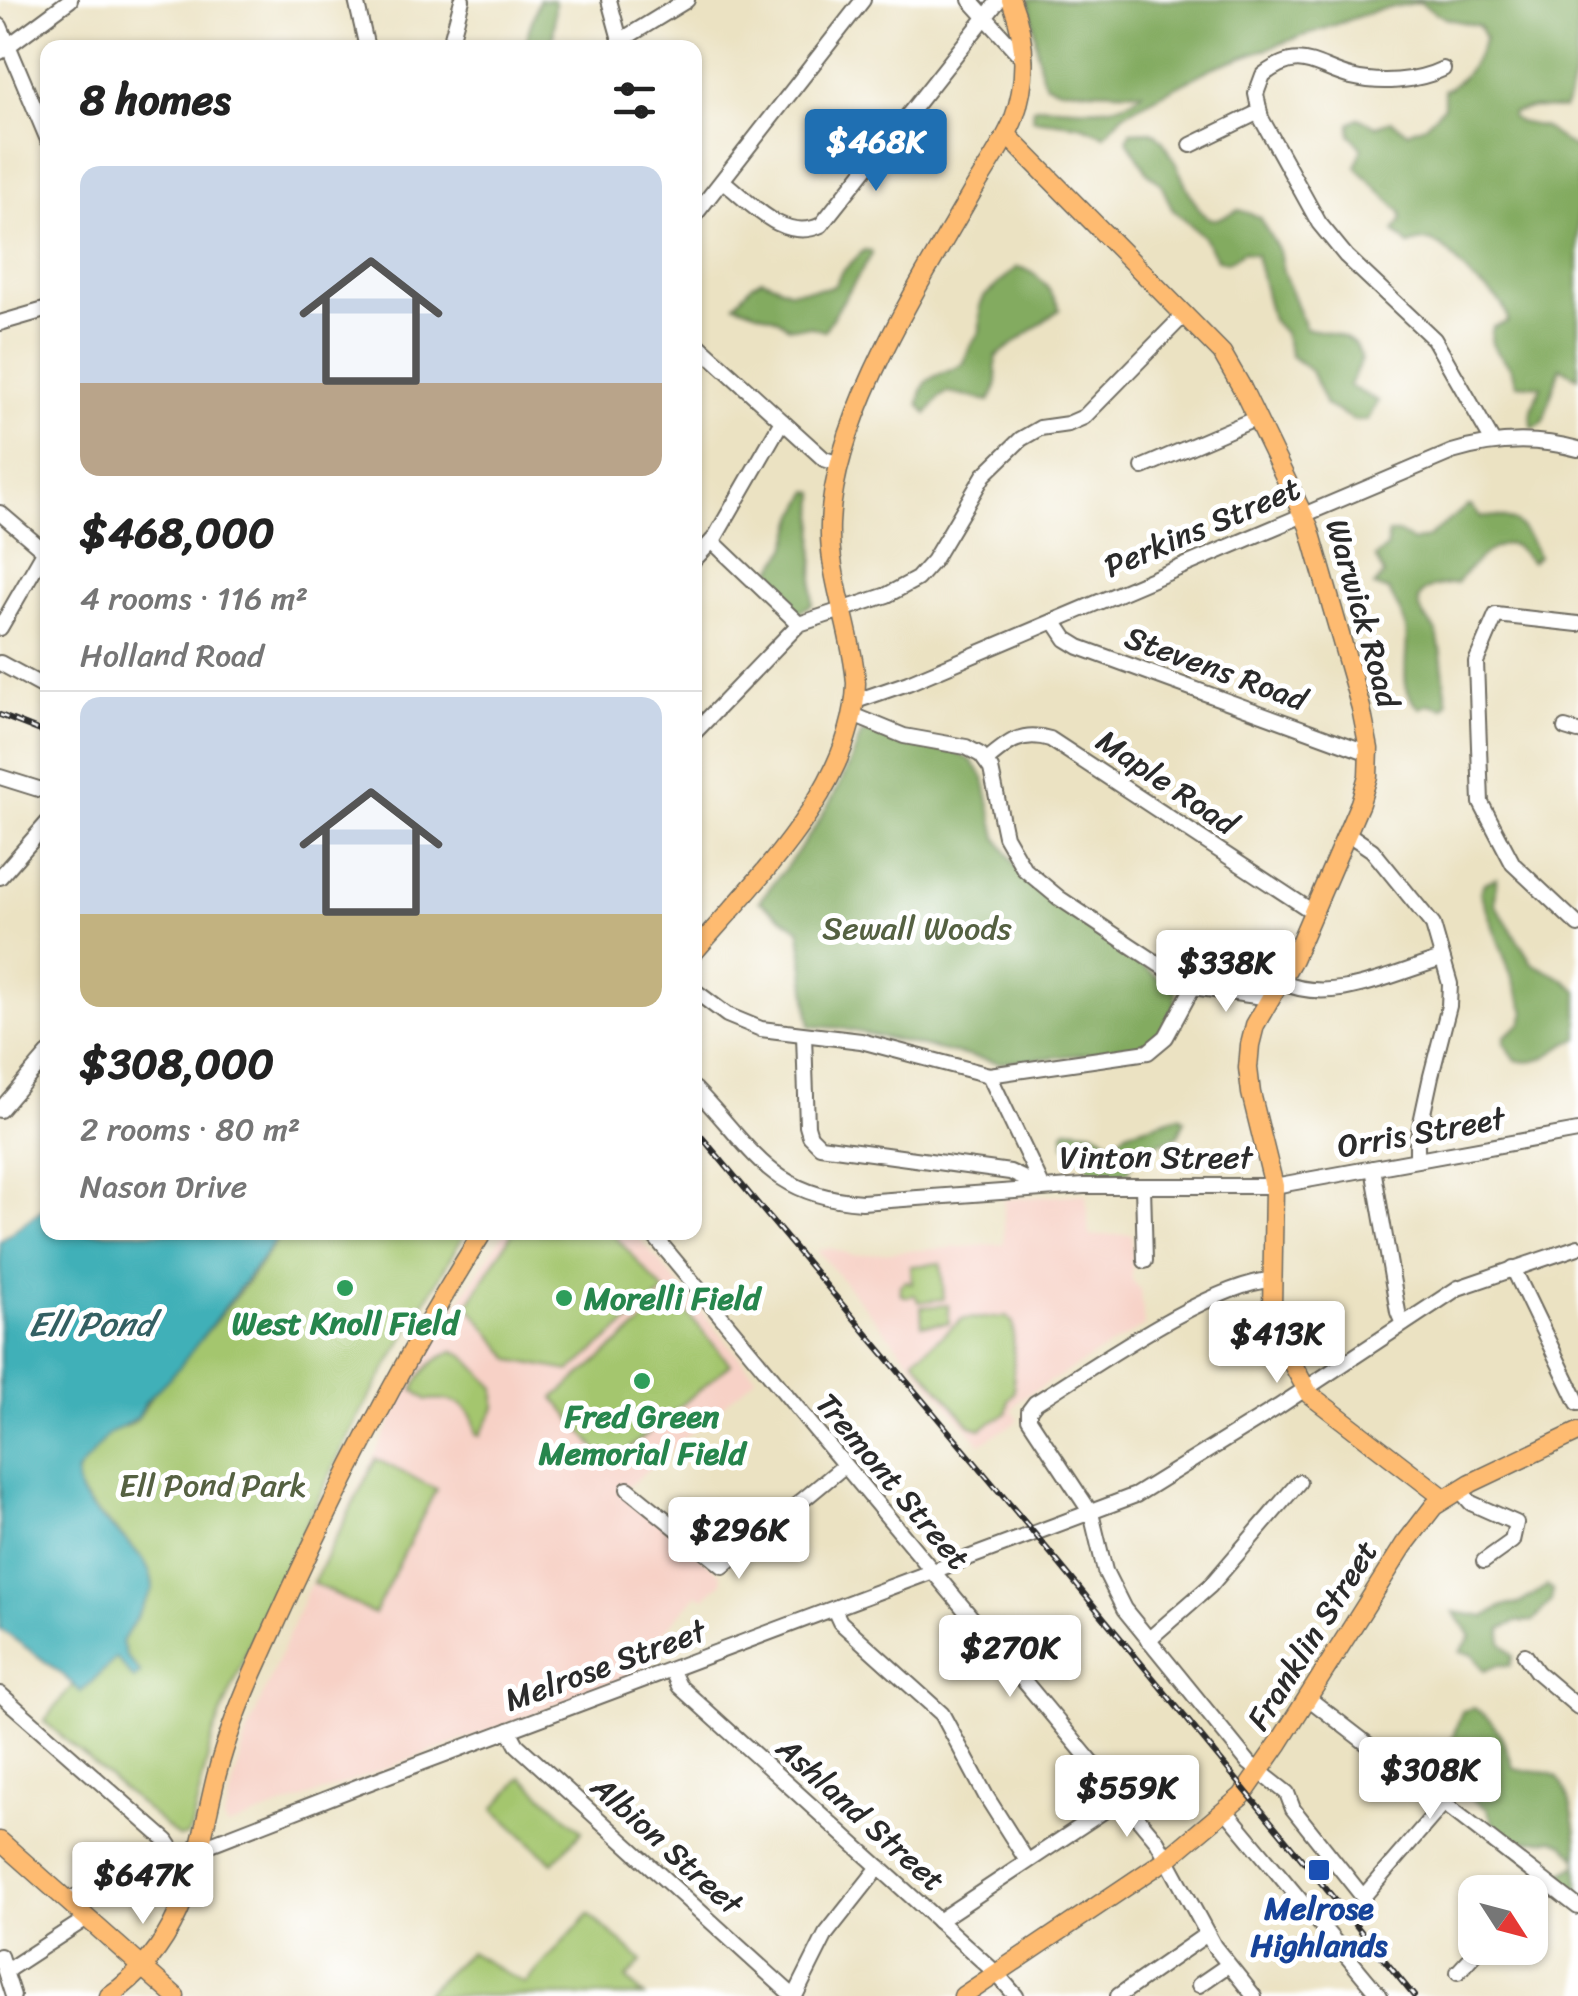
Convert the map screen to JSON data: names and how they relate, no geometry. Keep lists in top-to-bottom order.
{
  "streets": {
    "main road": ["Warwick Road", "Vinton Street", "Franklin Street"],
    "street": [
      "Perkins Street",
      "Stevens Road",
      "Maple Road",
      "Orris Street",
      "Tremont Street",
      "Melrose Street",
      "Ashland Street",
      "Albion Street"
    ]
  },
  "crossings": [
    ["Perkins Street", "Warwick Road"],
    ["Perkins Street", "Stevens Road"],
    ["Warwick Road", "Stevens Road"],
    ["Warwick Road", "Maple Road"],
    ["Warwick Road", "Orris Street"],
    ["Warwick Road", "Vinton Street"],
    ["Orris Street", "Vinton Street"],
    ["Vinton Street", "Franklin Street"],
    ["Vinton Street", "Melrose Street"],
    ["Tremont Street", "Franklin Street"],
    ["Tremont Street", "Melrose Street"],
    ["Franklin Street", "Ashland Street"],
    ["Melrose Street", "Ashland Street"],
    ["Melrose Street", "Albion Street"]
  ],
  "water": ["Ell Pond"],
  "parks": ["Sewall Woods", "Ell Pond Park"],
  "places": {
    "other": ["West Knoll Field", "Morelli Field", "Fred Green Memorial Field"],
    "transit": ["Melrose Highlands"]
  },
  "north": "bottom right",
  "page": {
    "heading": "8 homes",
    "price": [
      "$468K",
      "$338K",
      "$413K",
      "$296K",
      "$270K",
      "$308K",
      "$559K",
      "$647K"
    ],
    "list": [
      {
        "name": "$468,000",
        "note": "4 rooms · 116 m² · Holland Road"
      },
      {
        "name": "$308,000",
        "note": "2 rooms · 80 m² · Nason Drive"
      }
    ]
  }
}
